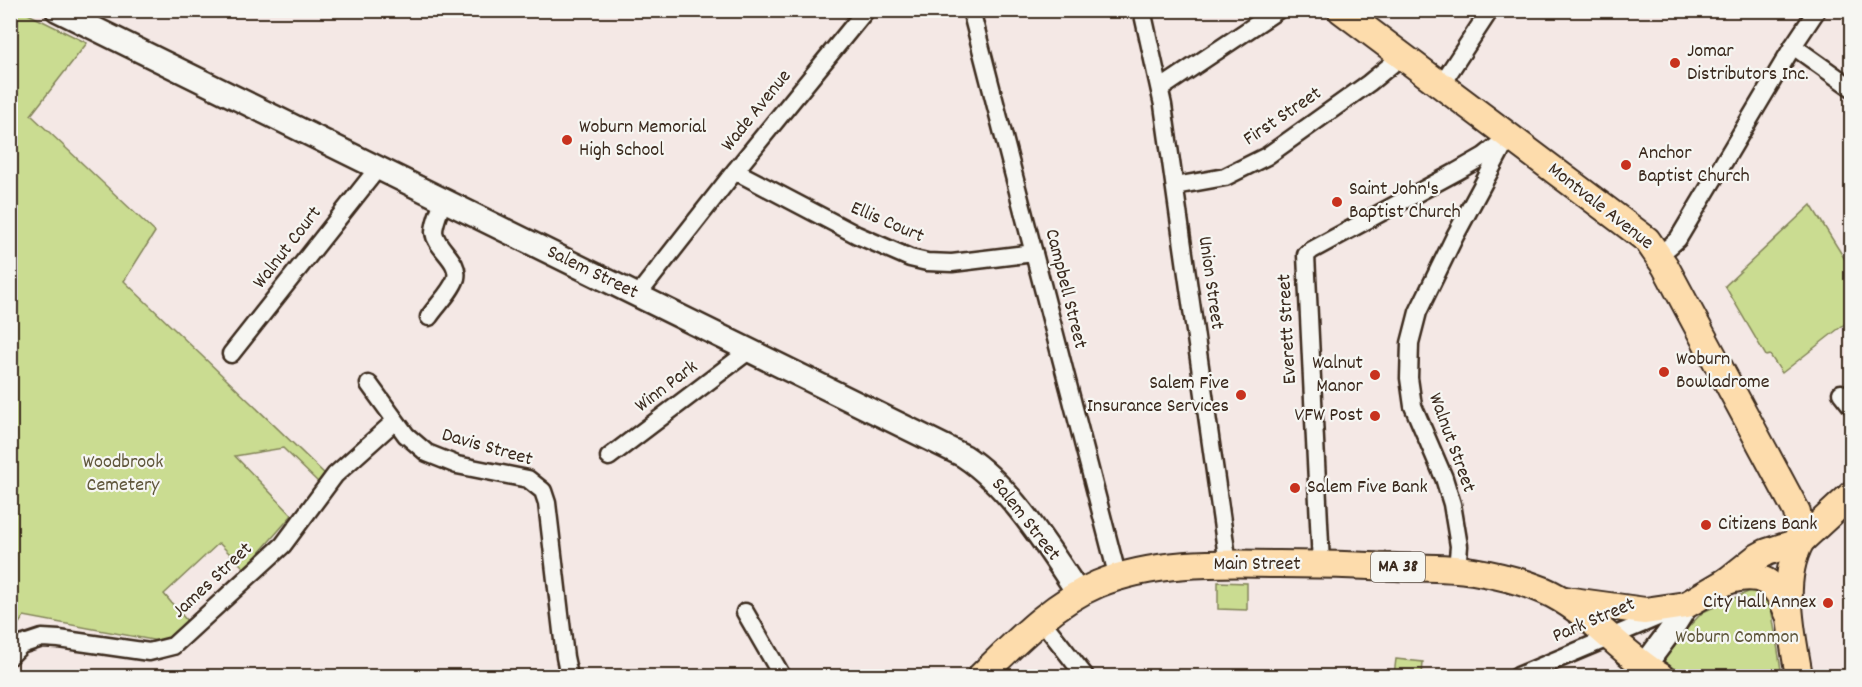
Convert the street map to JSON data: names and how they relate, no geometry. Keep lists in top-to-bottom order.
{
  "streets": {
    "main road": ["Montvale Avenue", "Main Street", "MA 38"],
    "street": [
      "Wade Avenue",
      "First Street",
      "Ellis Court",
      "Walnut Court",
      "Salem Street",
      "Union Street",
      "Campbell Street",
      "Everett Street",
      "Winn Park",
      "Walnut Street",
      "Davis Street",
      "James Street",
      "Park Street"
    ]
  },
  "crossings": [
    ["Wade Avenue", "Ellis Court"],
    ["Wade Avenue", "Salem Street"],
    ["First Street", "Montvale Avenue"],
    ["First Street", "Union Street"],
    ["Montvale Avenue", "Everett Street"],
    ["Montvale Avenue", "Walnut Street"],
    ["Montvale Avenue", "Main Street"],
    ["Montvale Avenue", "MA 38"],
    ["Ellis Court", "Campbell Street"],
    ["Walnut Court", "Salem Street"],
    ["Salem Street", "Winn Park"],
    ["Salem Street", "Main Street"],
    ["Union Street", "Main Street"],
    ["Campbell Street", "Main Street"],
    ["Everett Street", "Walnut Street"],
    ["Everett Street", "Main Street"],
    ["Walnut Street", "Main Street"],
    ["Davis Street", "James Street"],
    ["Main Street", "MA 38"],
    ["Main Street", "Park Street"]
  ],
  "parks": ["Woodbrook Cemetery", "Woburn Common"],
  "places": [
    "Jomar Distributors Inc.",
    "Woburn Memorial High School",
    "Anchor Baptist Church",
    "Saint John's Baptist Church",
    "Woburn Bowladrome",
    "Walnut Manor",
    "Salem Five Insurance Services",
    "VFW Post",
    "Salem Five Bank",
    "Citizens Bank",
    "City Hall Annex"
  ]
}
